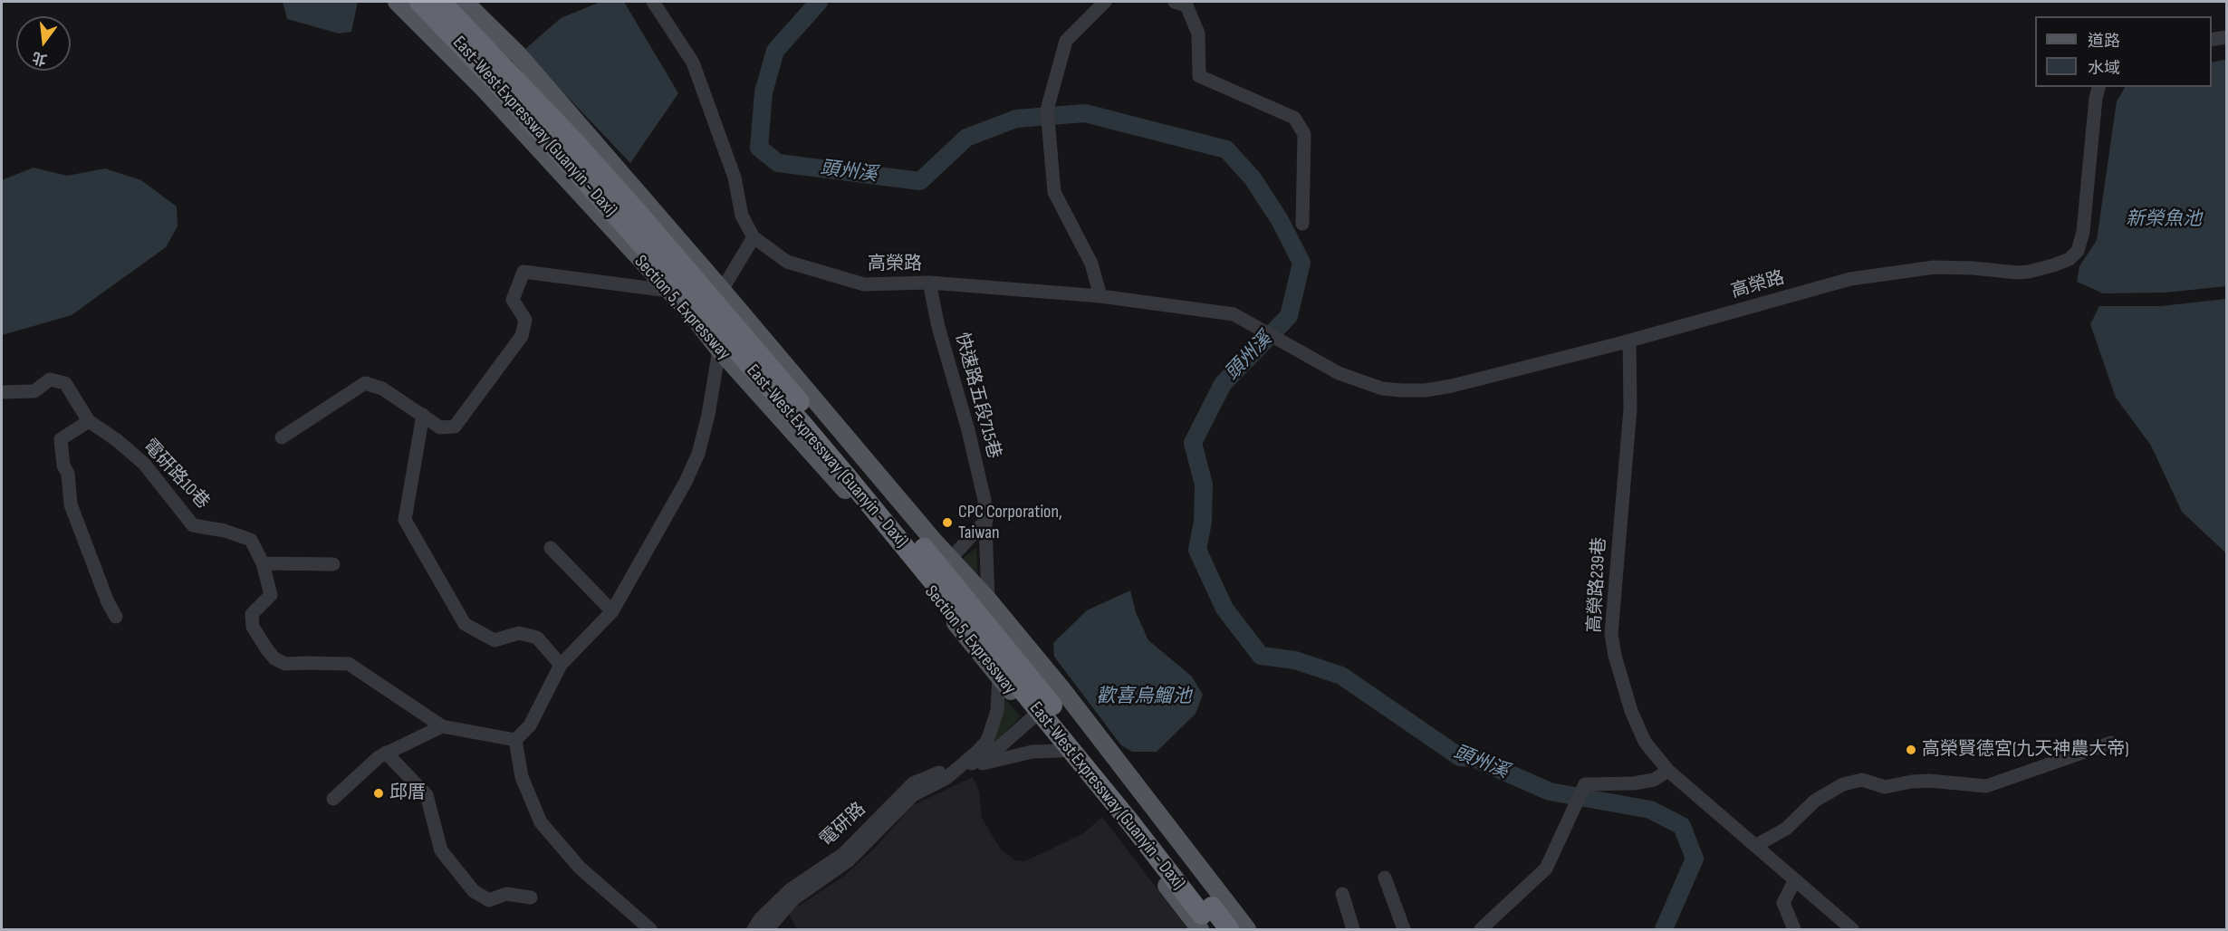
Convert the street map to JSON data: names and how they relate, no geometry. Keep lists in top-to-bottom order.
{
  "streets": {
    "highway": ["East-West Expressway (Guanyin - Daxi)"],
    "main road": ["Section 5, Expressway"],
    "street": [
      "高榮路",
      "快速路五段715巷",
      "電研路10巷",
      "高榮路239巷",
      "電研路"
    ]
  },
  "crossings": [
    ["高榮路", "快速路五段715巷"],
    ["高榮路", "高榮路239巷"],
    ["Section 5, Expressway", "快速路五段715巷"]
  ],
  "water": ["頭州溪", "新榮魚池", "歡喜烏鰡池"],
  "places": ["CPC Corporation, Taiwan", "高榮賢德宮(九天神農大帝)", "邱厝"],
  "legend": ["道路", "水域"],
  "north": "bottom"
}
